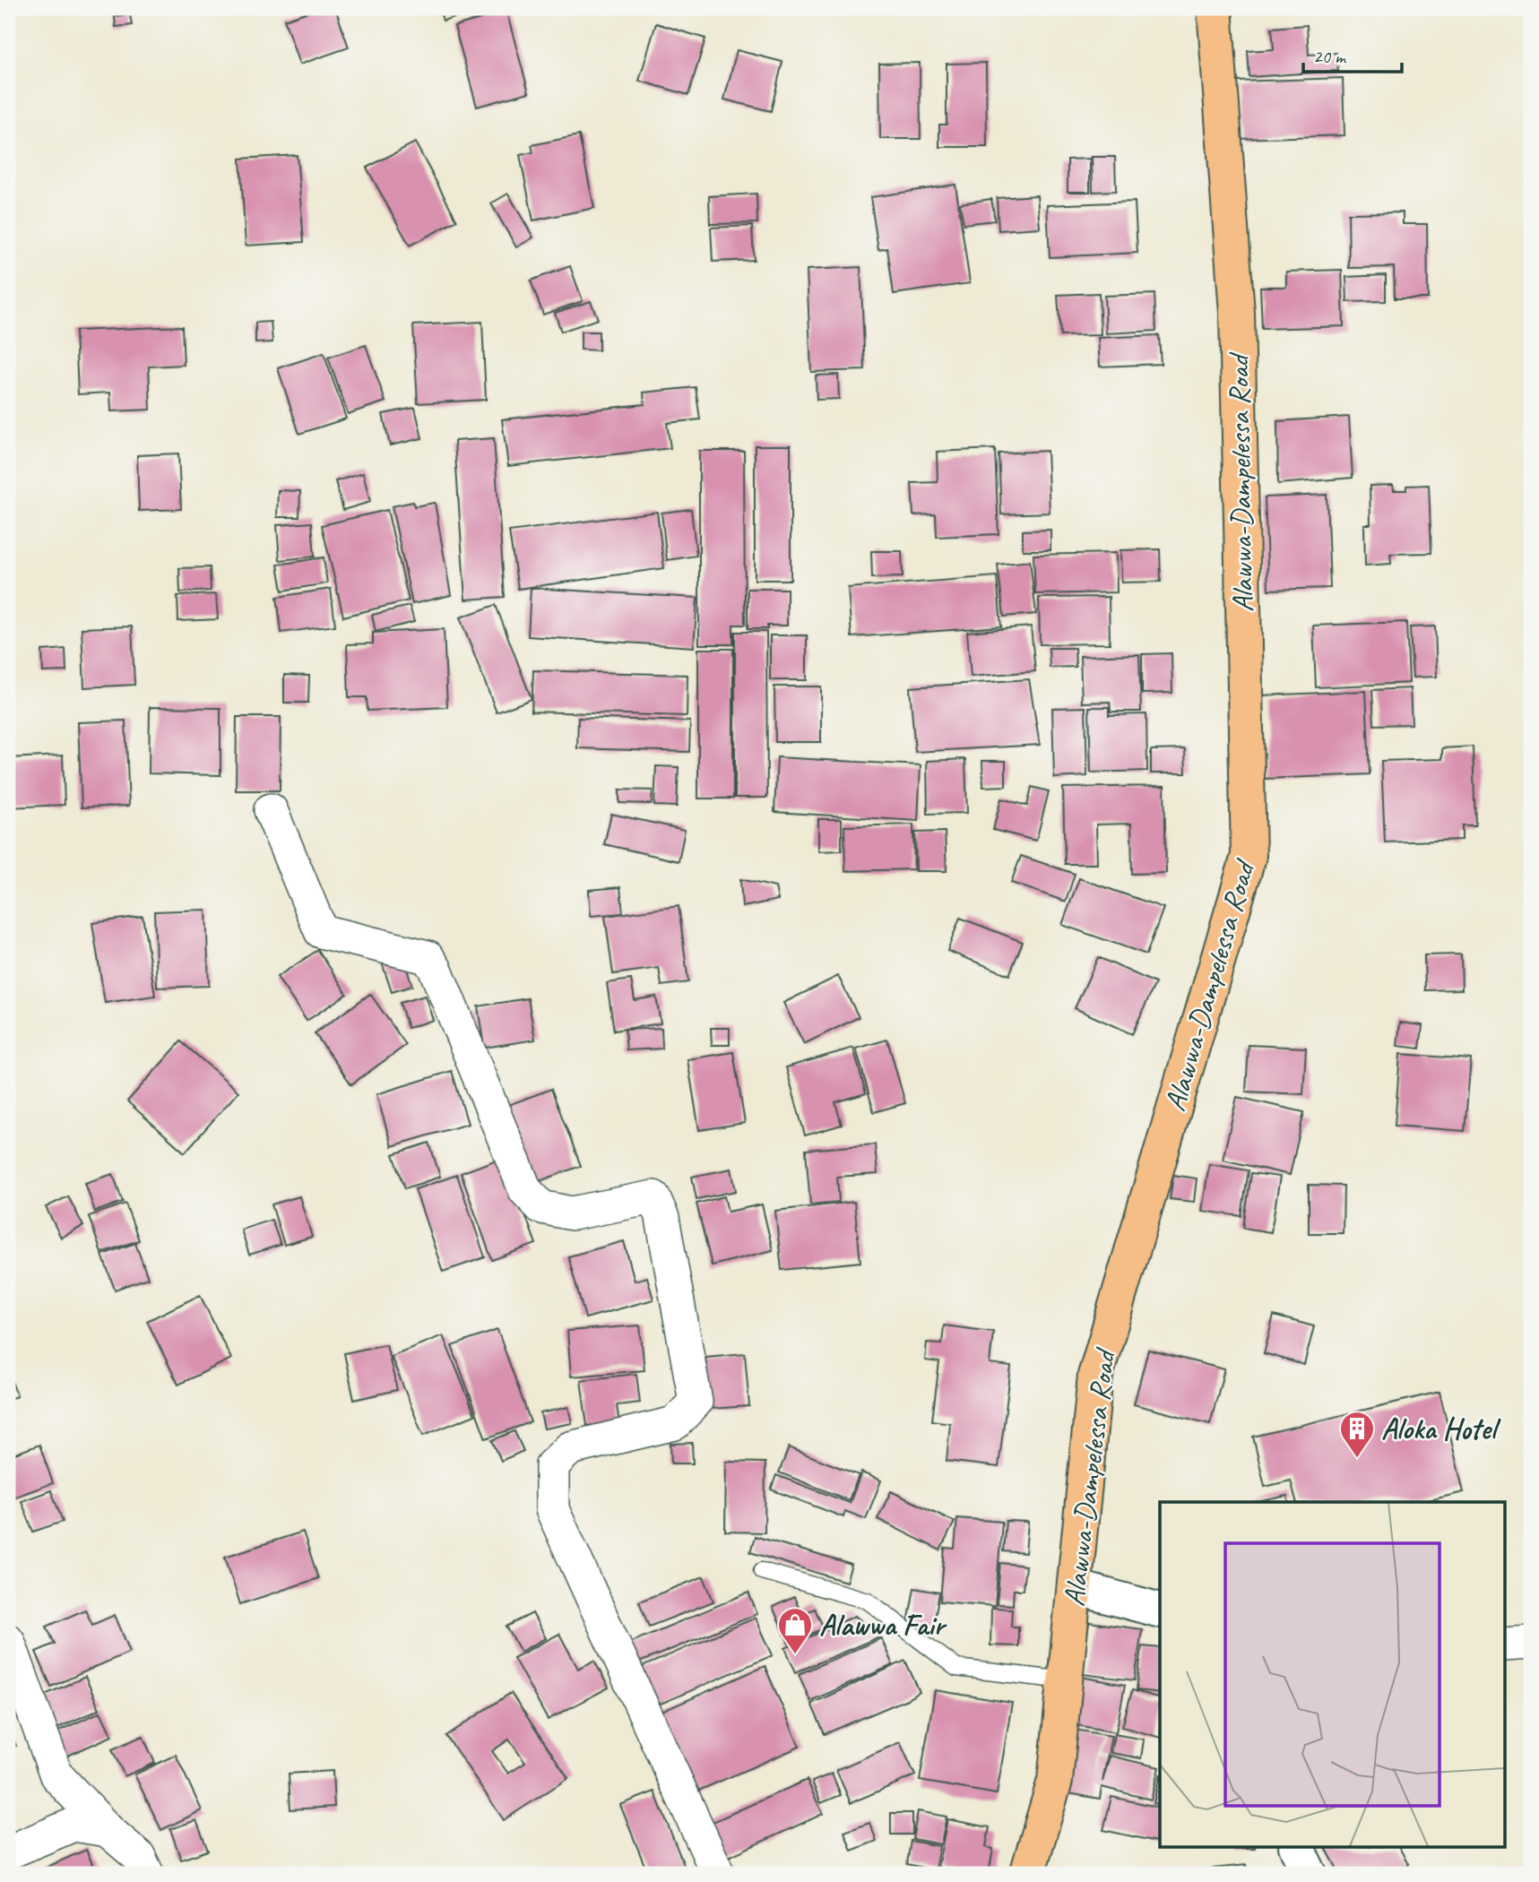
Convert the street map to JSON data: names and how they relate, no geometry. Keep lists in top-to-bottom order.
{
  "streets": {
    "main road": ["Alawwa-Dampelessa Road"]
  },
  "places": {
    "building": ["Aloka Hotel"],
    "shop": ["Alawwa Fair"]
  },
  "scale_bar": "20 m"
}
